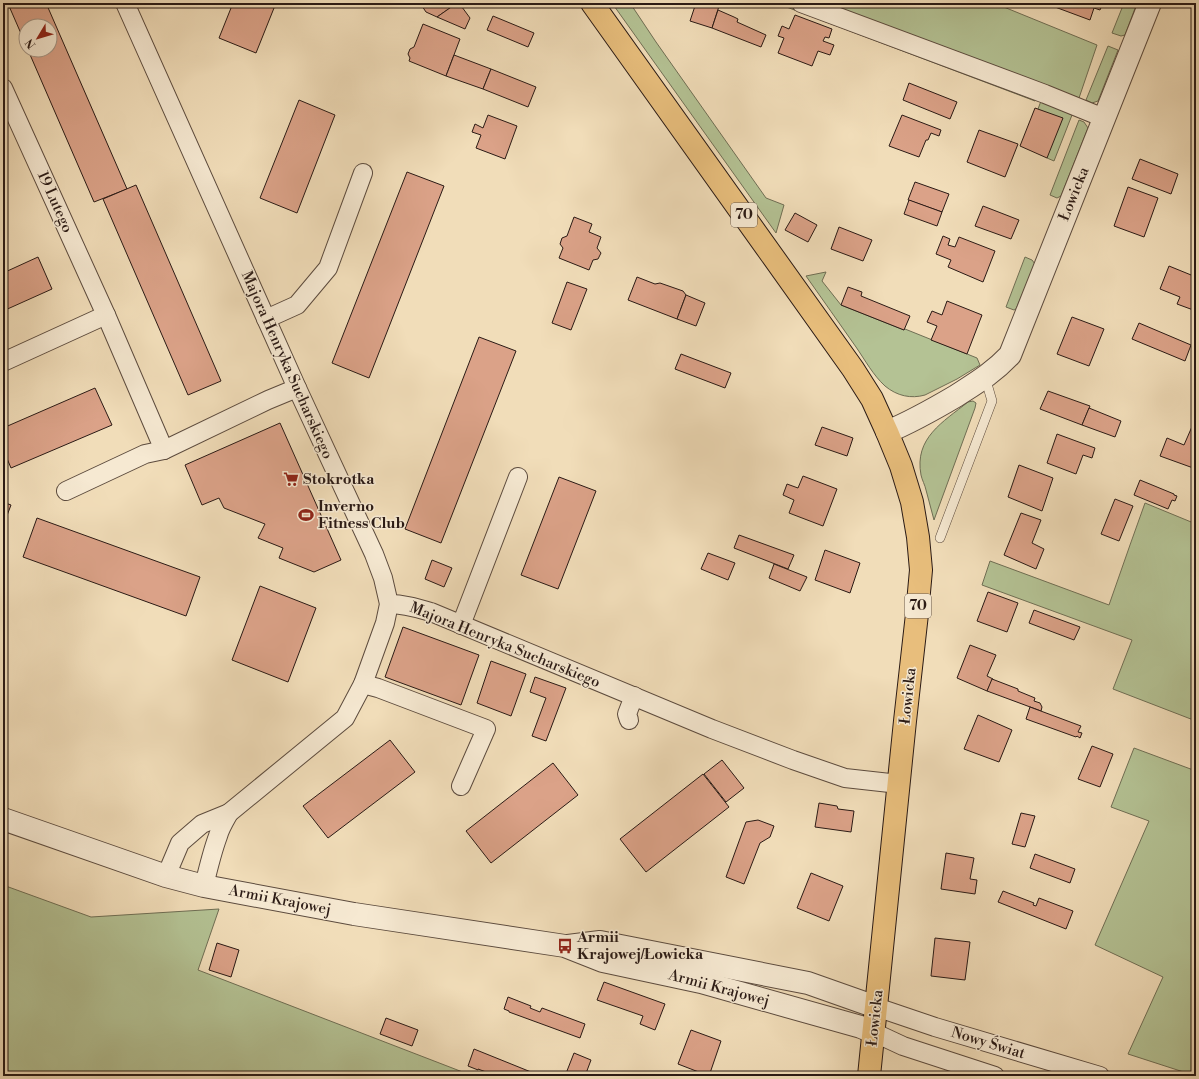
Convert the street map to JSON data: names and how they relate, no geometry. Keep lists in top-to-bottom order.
{
  "streets": {
    "main road": ["Łowicka", "70"],
    "street": [
      "19 Lutego",
      "Majora Henryka Sucharskiego",
      "Armii Krajowej",
      "Nowy Świat"
    ]
  },
  "crossings": [
    ["Łowicka", "70"],
    ["Łowicka", "Majora Henryka Sucharskiego"],
    ["Łowicka", "Armii Krajowej"],
    ["Łowicka", "Nowy Świat"],
    ["Armii Krajowej", "Nowy Świat"]
  ],
  "places": {
    "supermarket": ["Stokrotka"],
    "sports": ["Inverno Fitness Club"],
    "bus stop": ["Armii Krajowej/Łowicka"]
  },
  "north": "bottom left"
}
